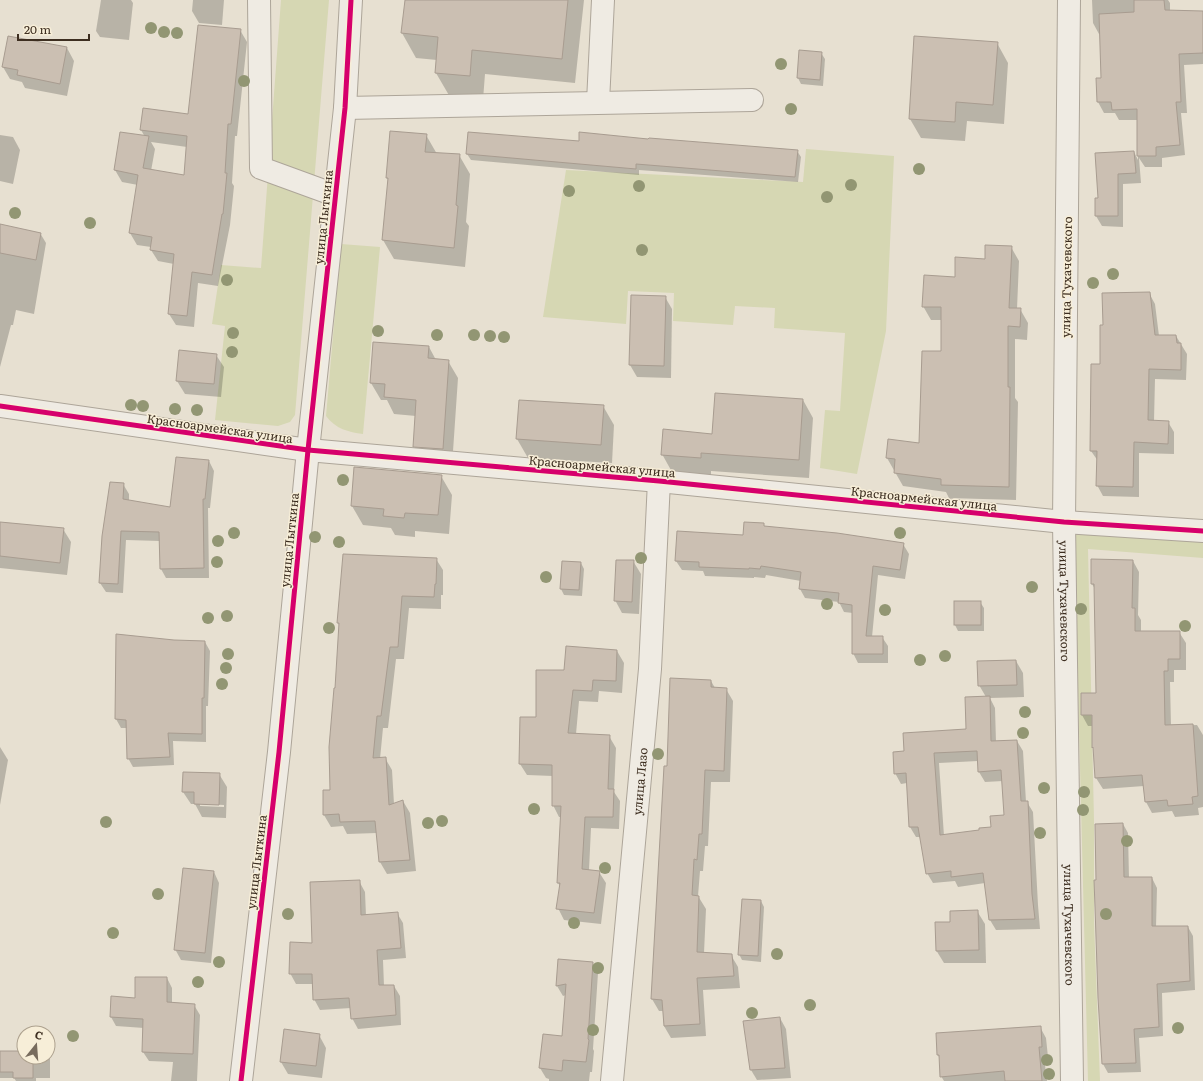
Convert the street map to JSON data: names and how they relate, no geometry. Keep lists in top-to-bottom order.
{
  "streets": {
    "street": [
      "улица Лыткина",
      "улица Тухачевского",
      "Красноармейская улица",
      "улица Лазо"
    ]
  },
  "crossings": [
    ["улица Лыткина", "Красноармейская улица"],
    ["улица Тухачевского", "Красноармейская улица"],
    ["Красноармейская улица", "улица Лазо"]
  ],
  "scale_bar": "20 m",
  "north": "top"
}
